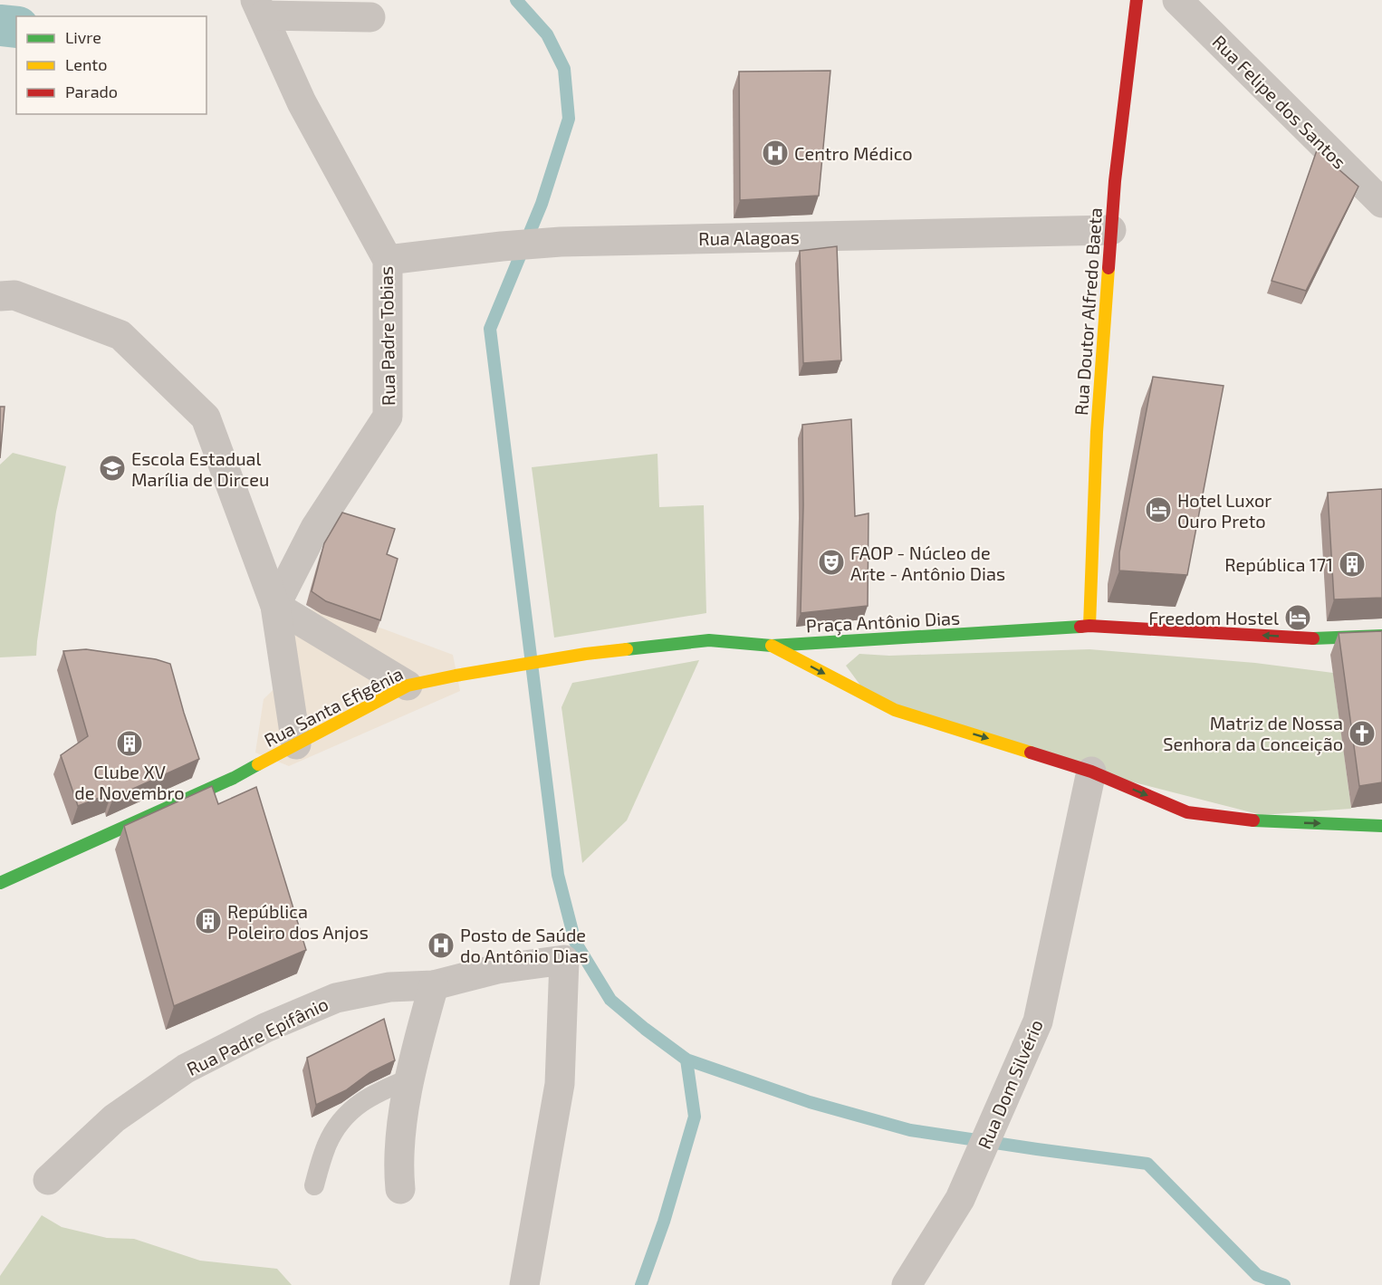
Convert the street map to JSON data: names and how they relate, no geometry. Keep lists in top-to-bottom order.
{
  "streets": {
    "street": [
      "Rua Felipe dos Santos",
      "Rua Alagoas",
      "Rua Doutor Alfredo Baeta",
      "Rua Padre Tobias",
      "Praça Antônio Dias",
      "Rua Santa Efigênia",
      "Rua Padre Epifânio",
      "Rua Dom Silvério"
    ]
  },
  "crossings": [
    ["Rua Alagoas", "Rua Doutor Alfredo Baeta"],
    ["Rua Alagoas", "Rua Padre Tobias"],
    ["Rua Doutor Alfredo Baeta", "Praça Antônio Dias"],
    ["Praça Antônio Dias", "Rua Santa Efigênia"],
    ["Praça Antônio Dias", "Rua Dom Silvério"]
  ],
  "places": {
    "hospital": ["Centro Médico", "Posto de Saúde do Antônio Dias"],
    "school or university": ["Escola Estadual Marília de Dirceu"],
    "hotel": ["Hotel Luxor Ouro Preto", "Freedom Hostel"],
    "theatre": ["FAOP - Núcleo de Arte - Antônio Dias"],
    "building": ["República 171", "Clube XV de Novembro", "República Poleiro dos Anjos"],
    "church": ["Matriz de Nossa Senhora da Conceição"]
  },
  "legend": ["Livre", "Lento", "Parado"]
}
